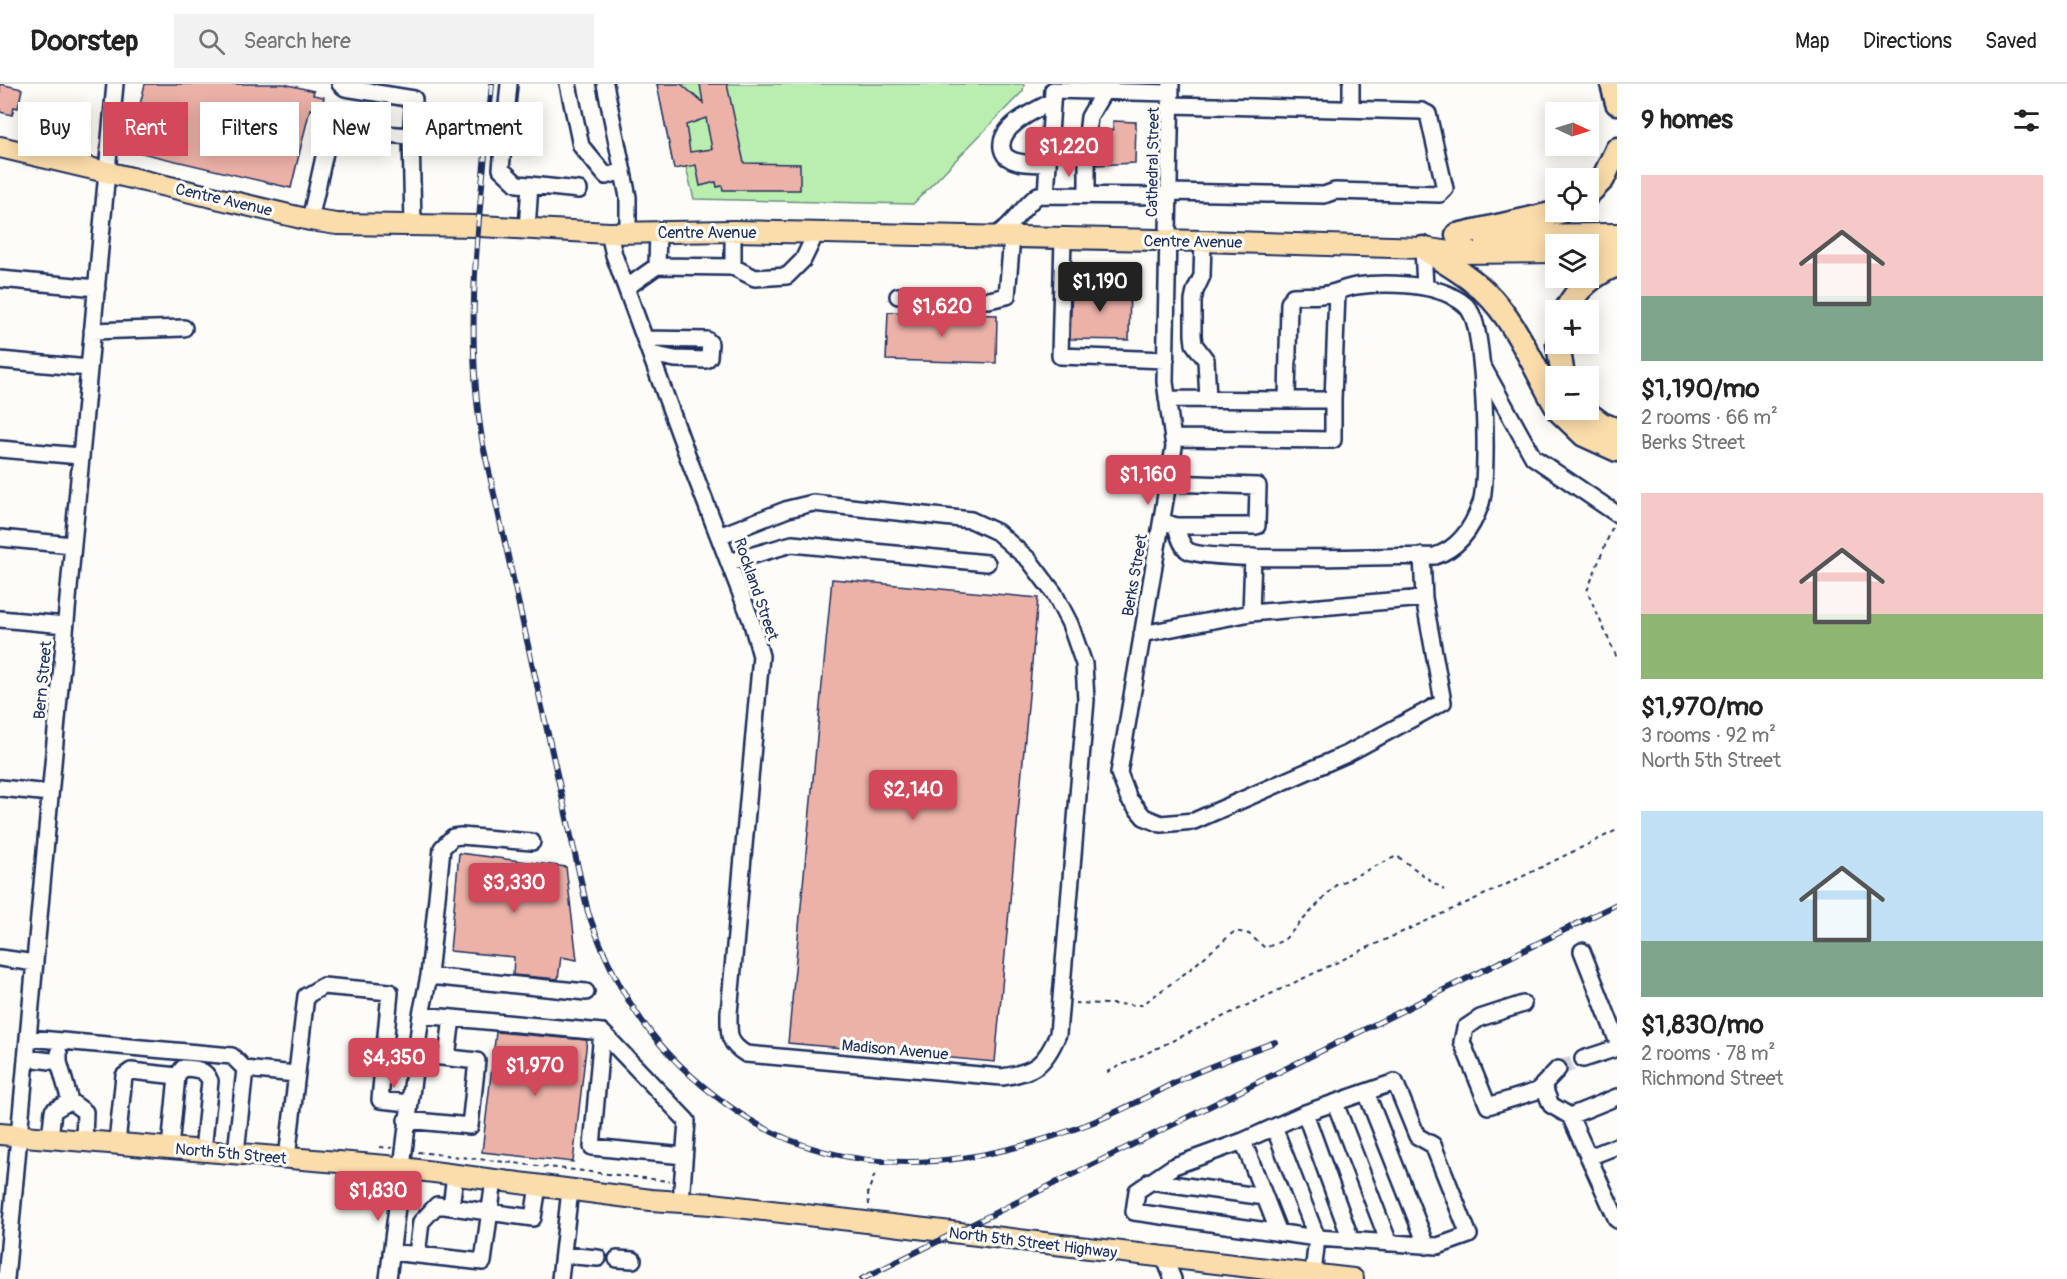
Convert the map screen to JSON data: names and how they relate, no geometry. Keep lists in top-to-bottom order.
{
  "streets": {
    "main road": ["Centre Avenue", "North 5th Street", "North 5th Street Highway"],
    "street": [
      "Cathedral Street",
      "Berks Street",
      "Rockland Street",
      "Bern Street",
      "Madison Avenue"
    ]
  },
  "crossings": [
    ["Cathedral Street", "Centre Avenue"],
    ["Cathedral Street", "Berks Street"],
    ["Centre Avenue", "Berks Street"],
    ["Centre Avenue", "Rockland Street"],
    ["Centre Avenue", "Bern Street"],
    ["Rockland Street", "Madison Avenue"],
    ["Bern Street", "North 5th Street"],
    ["North 5th Street", "North 5th Street Highway"]
  ],
  "north": "right",
  "page": {
    "header": "Doorstep",
    "search": "Search here",
    "nav": ["Map", "Directions", "Saved"],
    "heading": "9 homes",
    "map_buttons": ["+", "−"],
    "chip": [
      "Buy",
      "Rent",
      "Filters",
      "New",
      "Apartment"
    ],
    "price": [
      "$1,220",
      "$1,190",
      "$1,620",
      "$1,160",
      "$2,140",
      "$3,330",
      "$4,350",
      "$1,970",
      "$1,830"
    ],
    "list": [
      {
        "name": "$1,190/mo",
        "note": "2 rooms · 66 m² · Berks Street"
      },
      {
        "name": "$1,970/mo",
        "note": "3 rooms · 92 m² · North 5th Street"
      },
      {
        "name": "$1,830/mo",
        "note": "2 rooms · 78 m² · Richmond Street"
      }
    ]
  }
}
